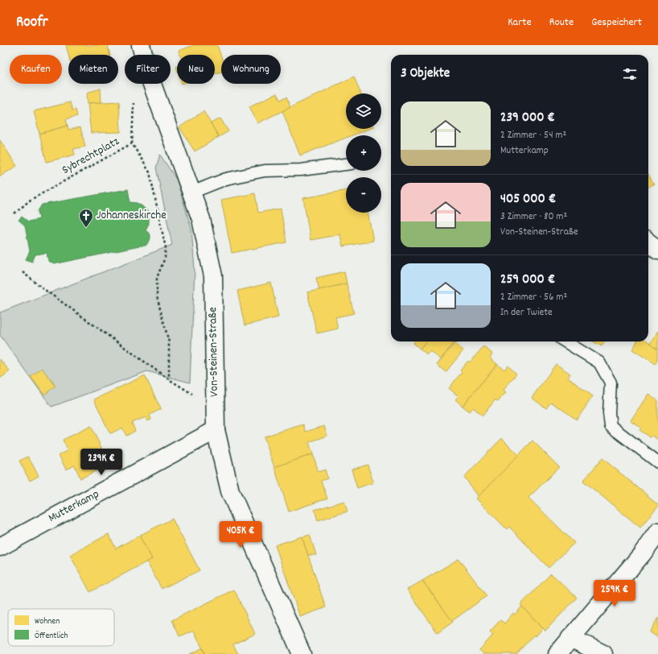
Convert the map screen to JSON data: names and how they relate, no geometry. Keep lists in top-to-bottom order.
{
  "streets": {
    "main road": ["Von-Steinen-Straße", "Mutterkamp"],
    "path": ["Sybrechtplatz"]
  },
  "crossings": [
    ["Von-Steinen-Straße", "Mutterkamp"]
  ],
  "places": {
    "church": ["Johanneskirche"]
  },
  "legend": ["Wohnen", "Öffentlich"],
  "page": {
    "header": "Roofr",
    "nav": ["Karte", "Route", "Gespeichert"],
    "chip": [
      "Kaufen",
      "Mieten",
      "Filter",
      "Neu",
      "Wohnung"
    ],
    "heading": "3 Objekte",
    "map_buttons": ["+", "−"],
    "list": [
      {
        "name": "239 000 €",
        "note": "2 Zimmer · 54 m² · Mutterkamp"
      },
      {
        "name": "405 000 €",
        "note": "3 Zimmer · 80 m² · Von-Steinen-Straße"
      },
      {
        "name": "259 000 €",
        "note": "2 Zimmer · 56 m² · In der Twiete"
      }
    ],
    "price": ["239K €", "405K €", "259K €"]
  }
}
